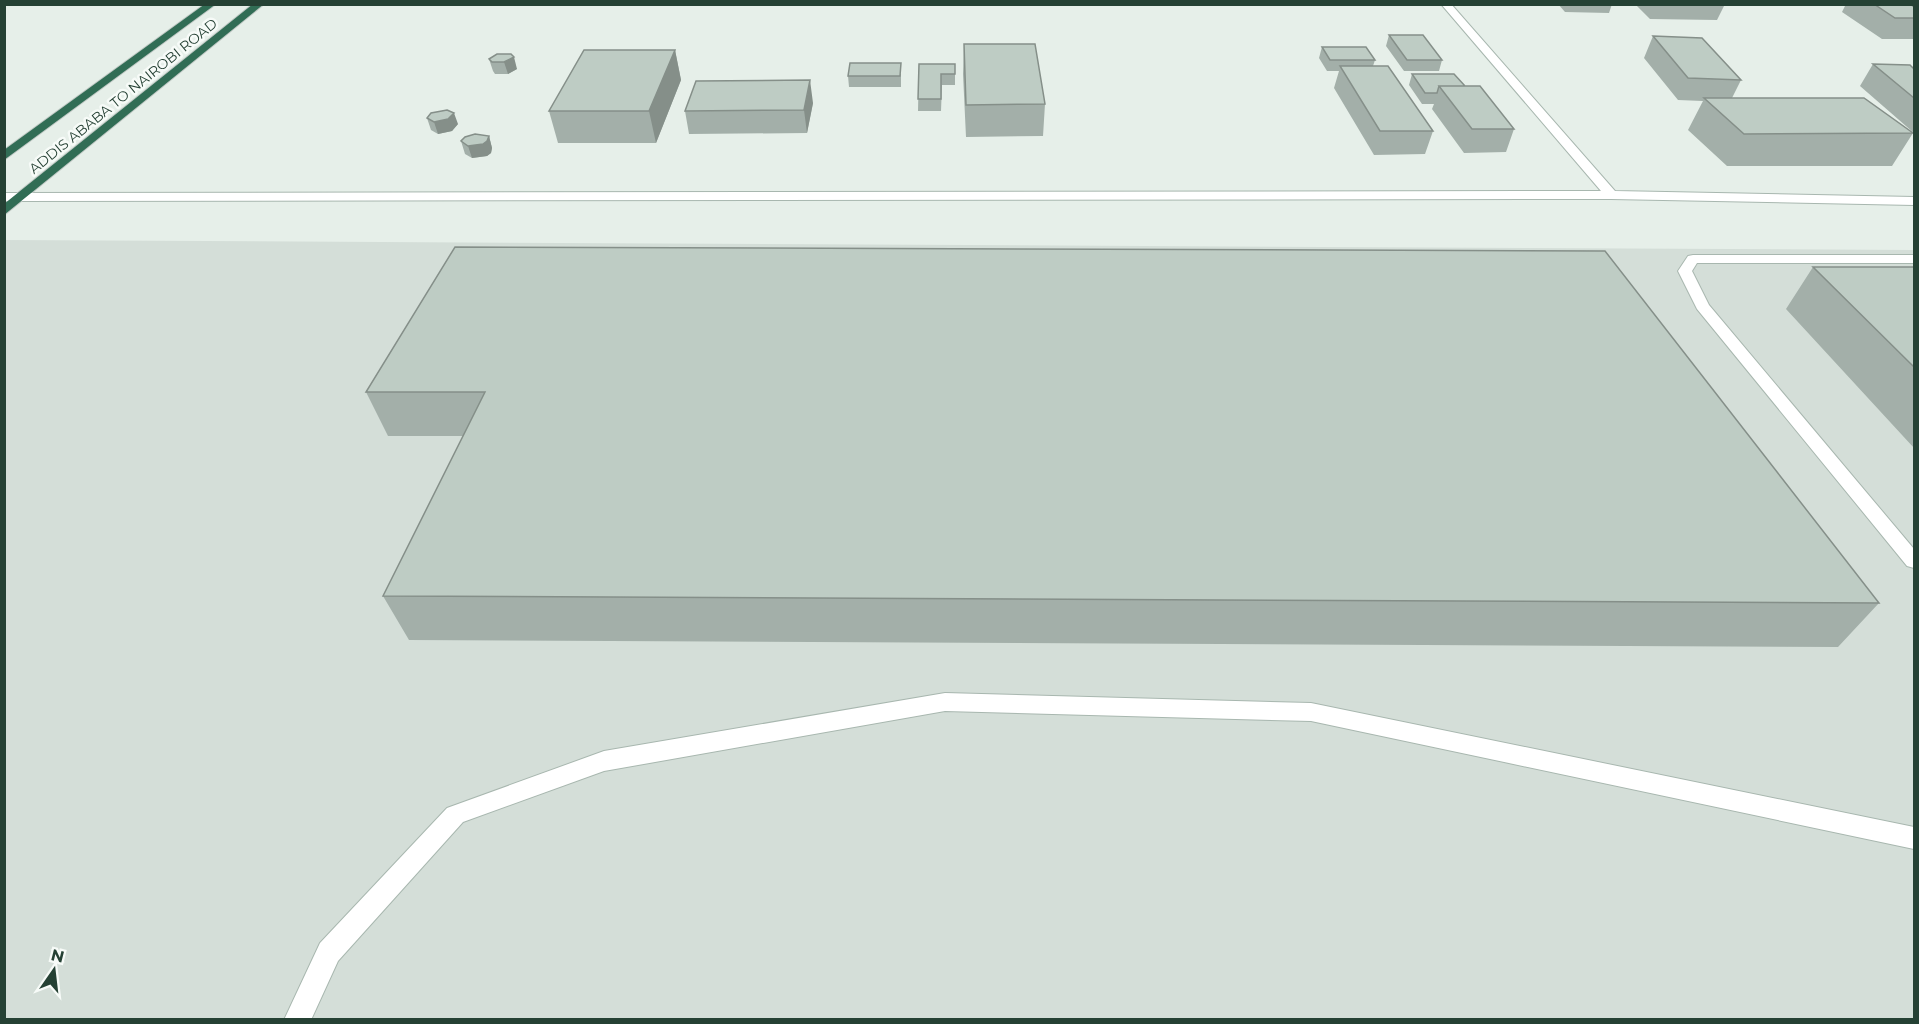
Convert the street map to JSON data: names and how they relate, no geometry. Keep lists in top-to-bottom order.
{
  "streets": {
    "highway": ["ADDIS ABABA TO NAIROBI ROAD"]
  },
  "north": "top"
}
